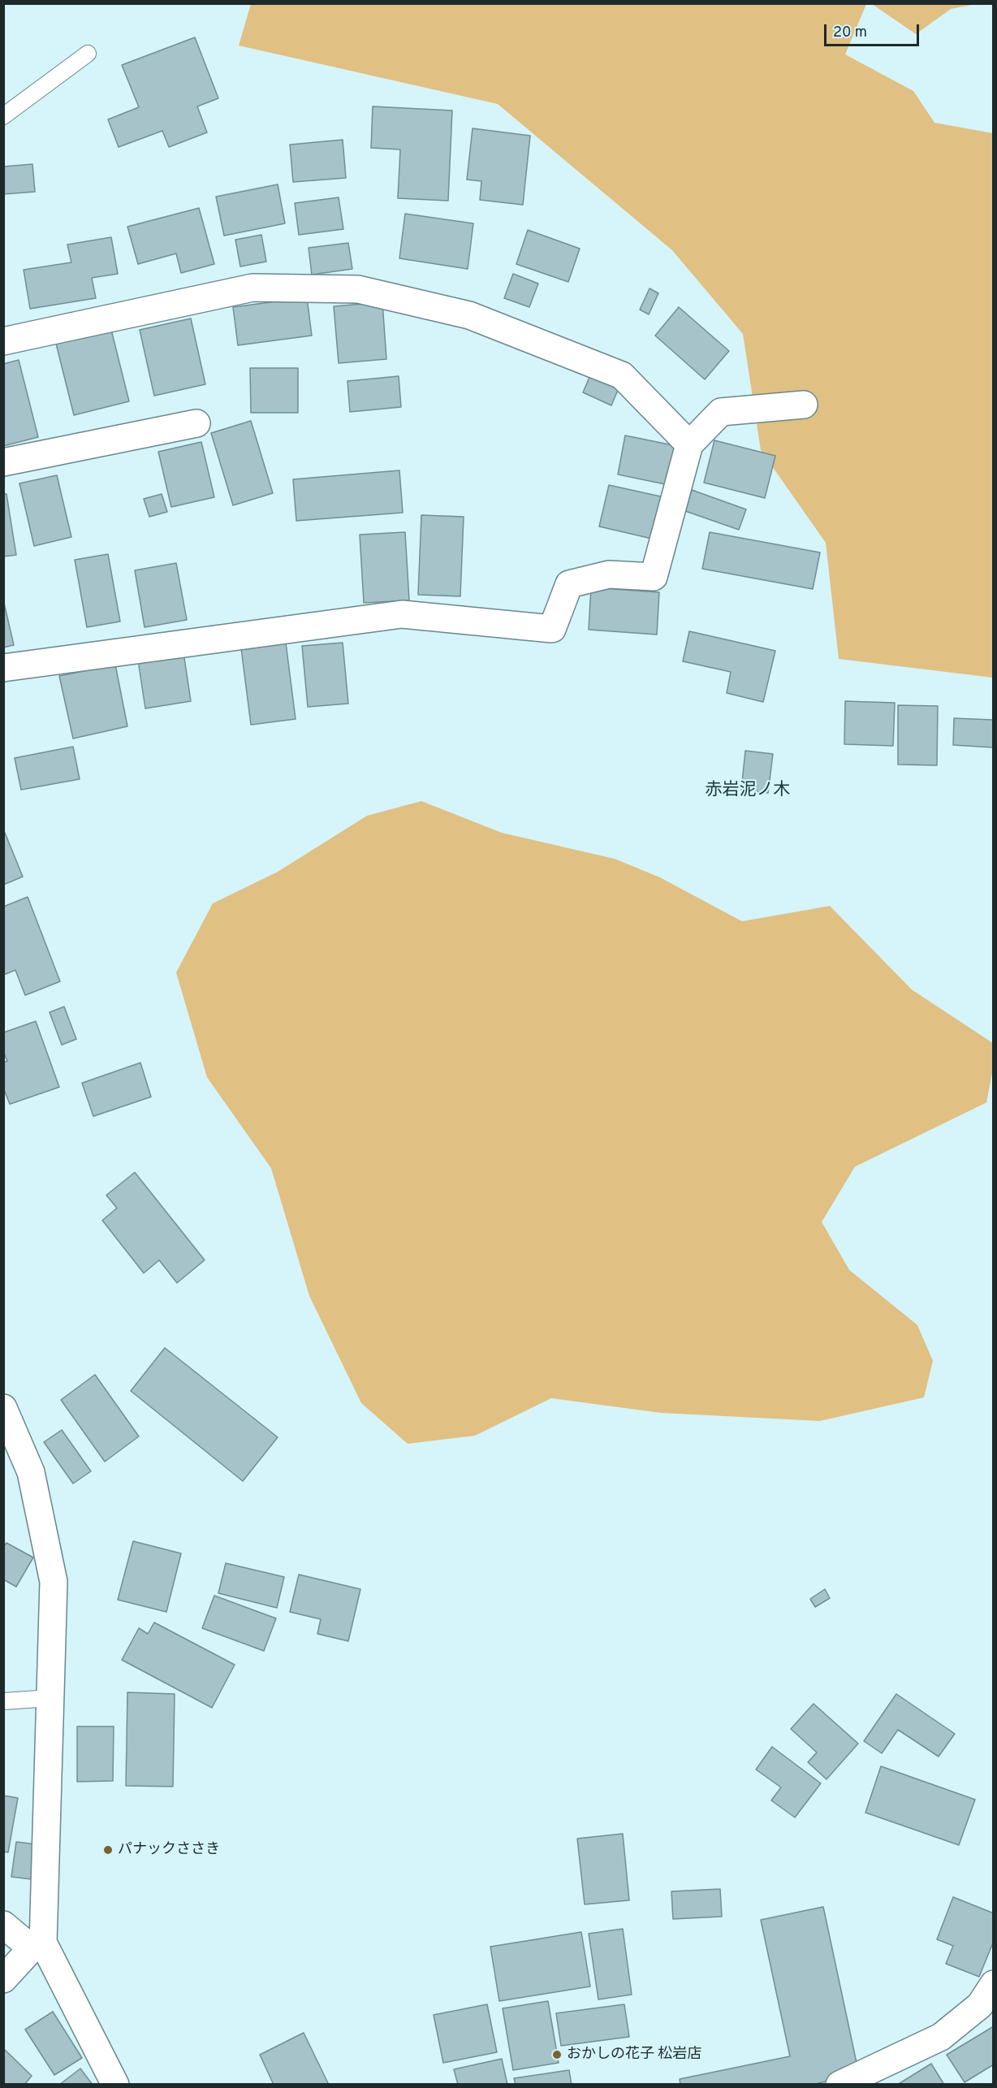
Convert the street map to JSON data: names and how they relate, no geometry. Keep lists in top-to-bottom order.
{
  "districts": ["赤岩泥ノ木"],
  "places": ["パナックささき", "おかしの花子 松岩店"],
  "scale_bar": "20 m"
}
